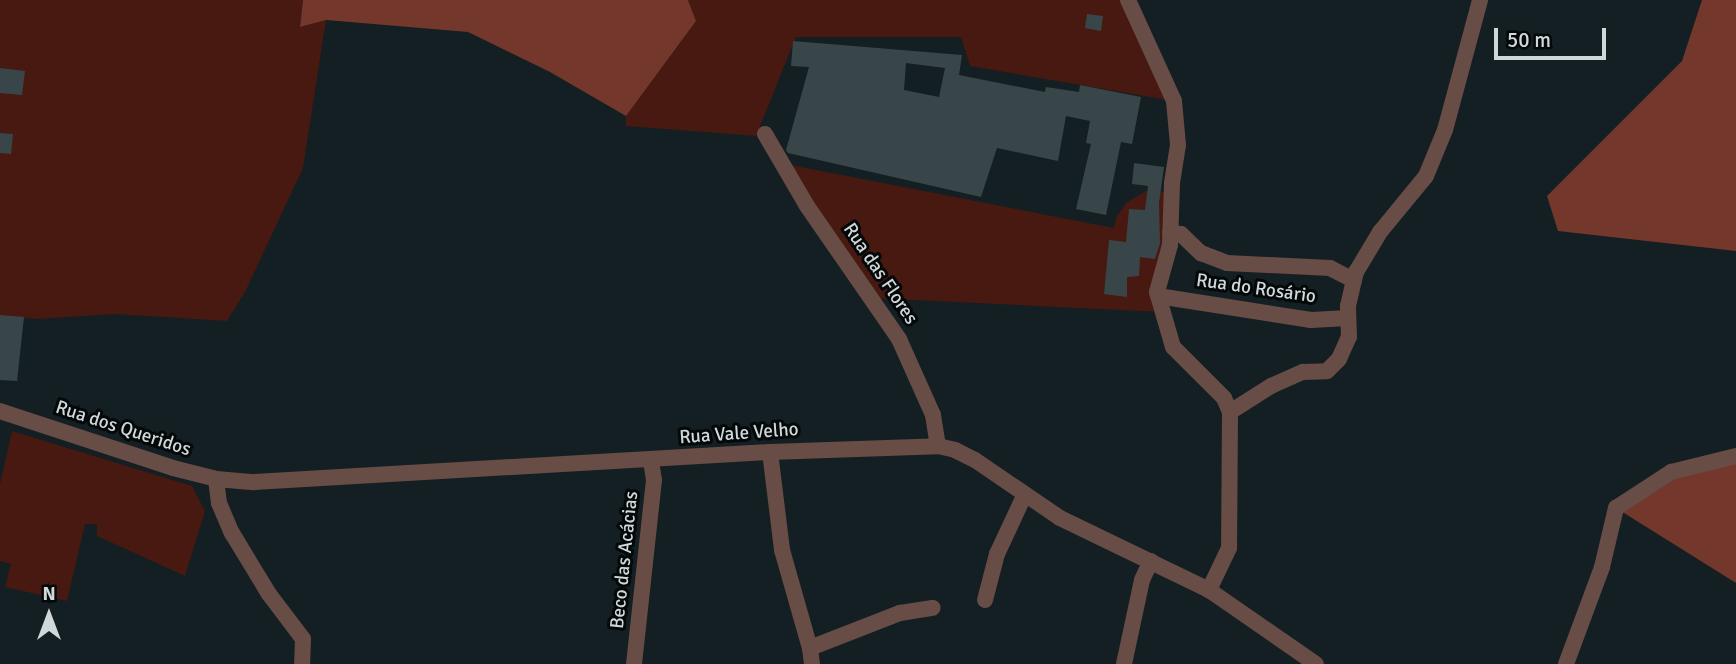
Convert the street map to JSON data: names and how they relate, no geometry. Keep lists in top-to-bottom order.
{
  "streets": {
    "street": [
      "Rua das Flores",
      "Rua do Rosário",
      "Rua dos Queridos",
      "Rua Vale Velho",
      "Beco das Acácias"
    ]
  },
  "crossings": [
    ["Rua das Flores", "Rua Vale Velho"],
    ["Rua dos Queridos", "Rua Vale Velho"],
    ["Rua Vale Velho", "Beco das Acácias"]
  ],
  "scale_bar": "50 m",
  "north": "top"
}
